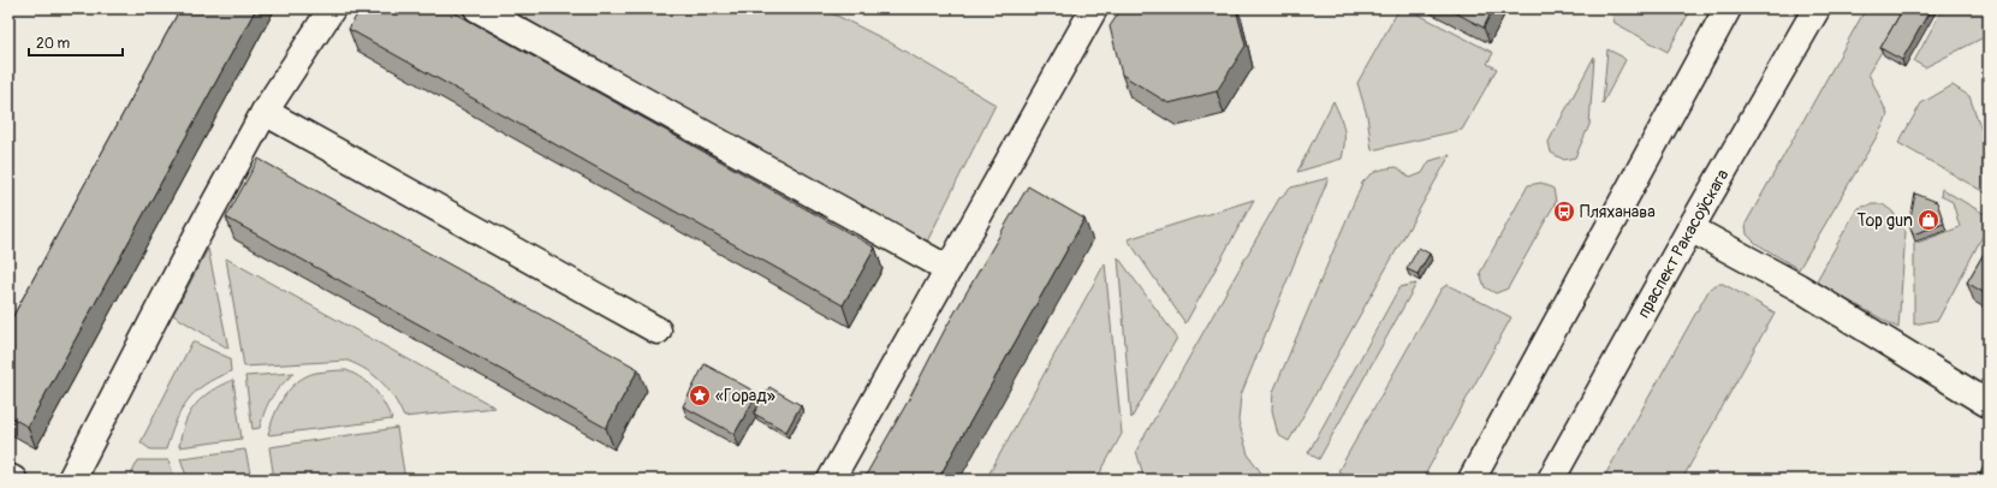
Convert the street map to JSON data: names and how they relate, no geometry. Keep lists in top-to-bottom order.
{
  "streets": {
    "main road": ["праспект Ракасоўскага"]
  },
  "places": {
    "bus stop": ["Пляханава"],
    "shop": ["Top gun"],
    "place": ["«Горад»"]
  },
  "scale_bar": "20 m"
}
